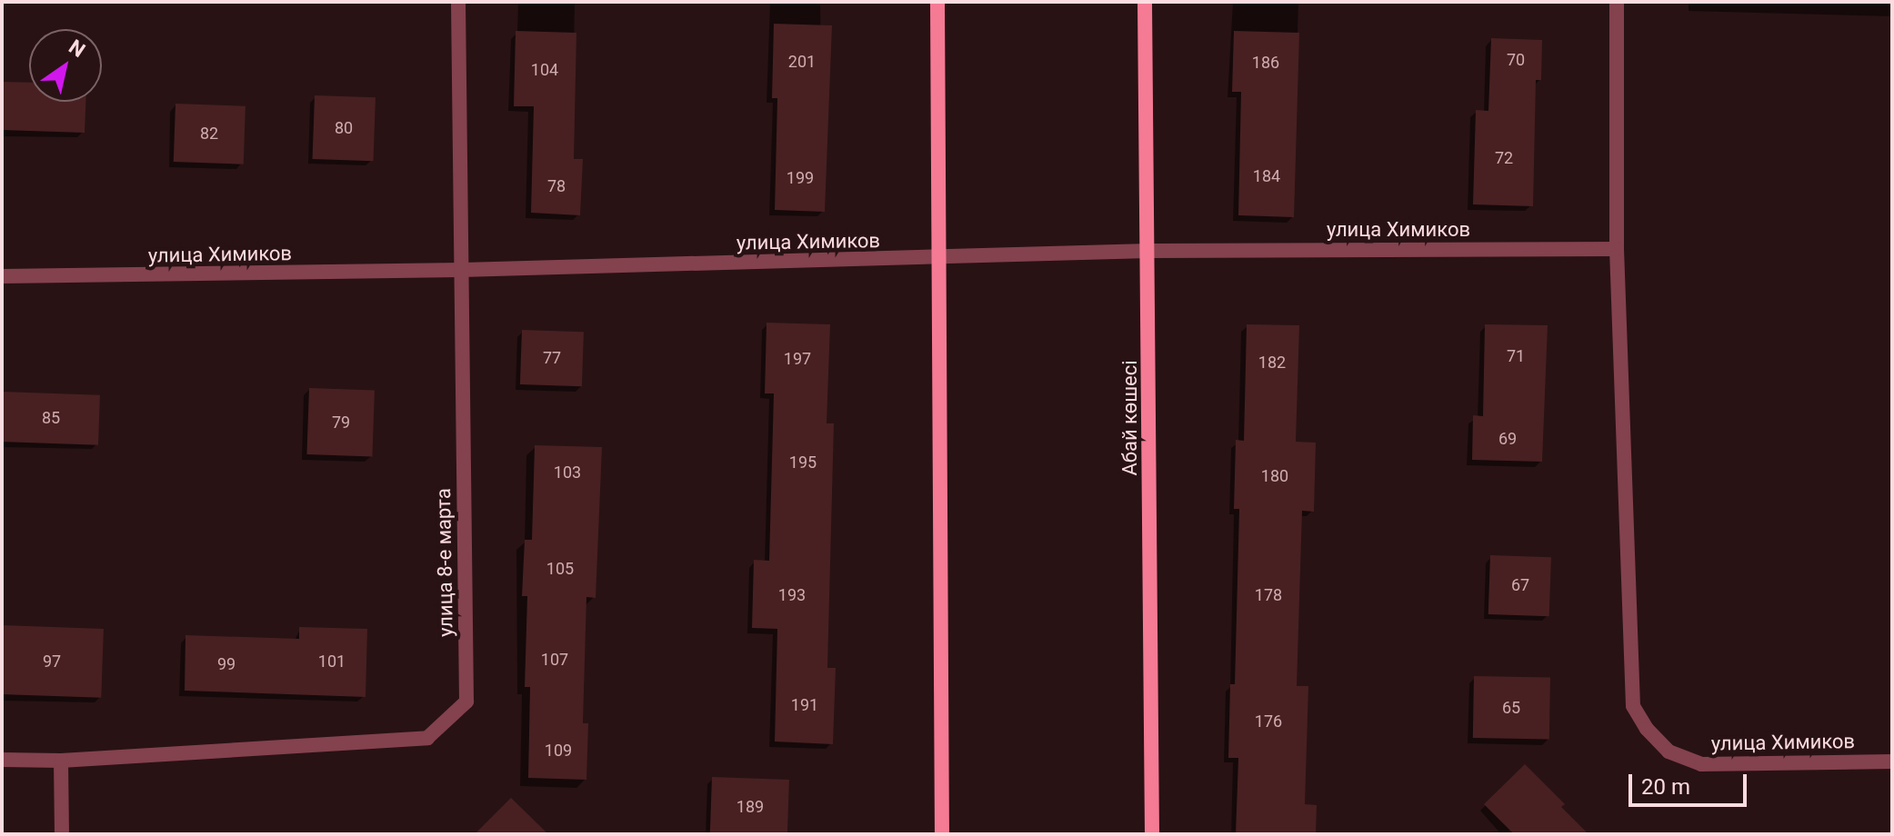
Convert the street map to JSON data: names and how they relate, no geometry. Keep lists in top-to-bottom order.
{
  "streets": {
    "street": ["улица Химиков", "Абай көшесі", "улица 8-е марта"]
  },
  "crossings": [
    ["улица Химиков", "Абай көшесі"],
    ["улица Химиков", "улица 8-е марта"]
  ],
  "house_numbers": [
    "70",
    "201",
    "186",
    "104",
    "80",
    "82",
    "72",
    "184",
    "199",
    "78",
    "71",
    "77",
    "197",
    "182",
    "85",
    "79",
    "69",
    "195",
    "103",
    "180",
    "105",
    "67",
    "193",
    "178",
    "107",
    "97",
    "101",
    "99",
    "191",
    "65",
    "176",
    "109",
    "189"
  ],
  "scale_bar": "20 m",
  "north": "top right"
}
